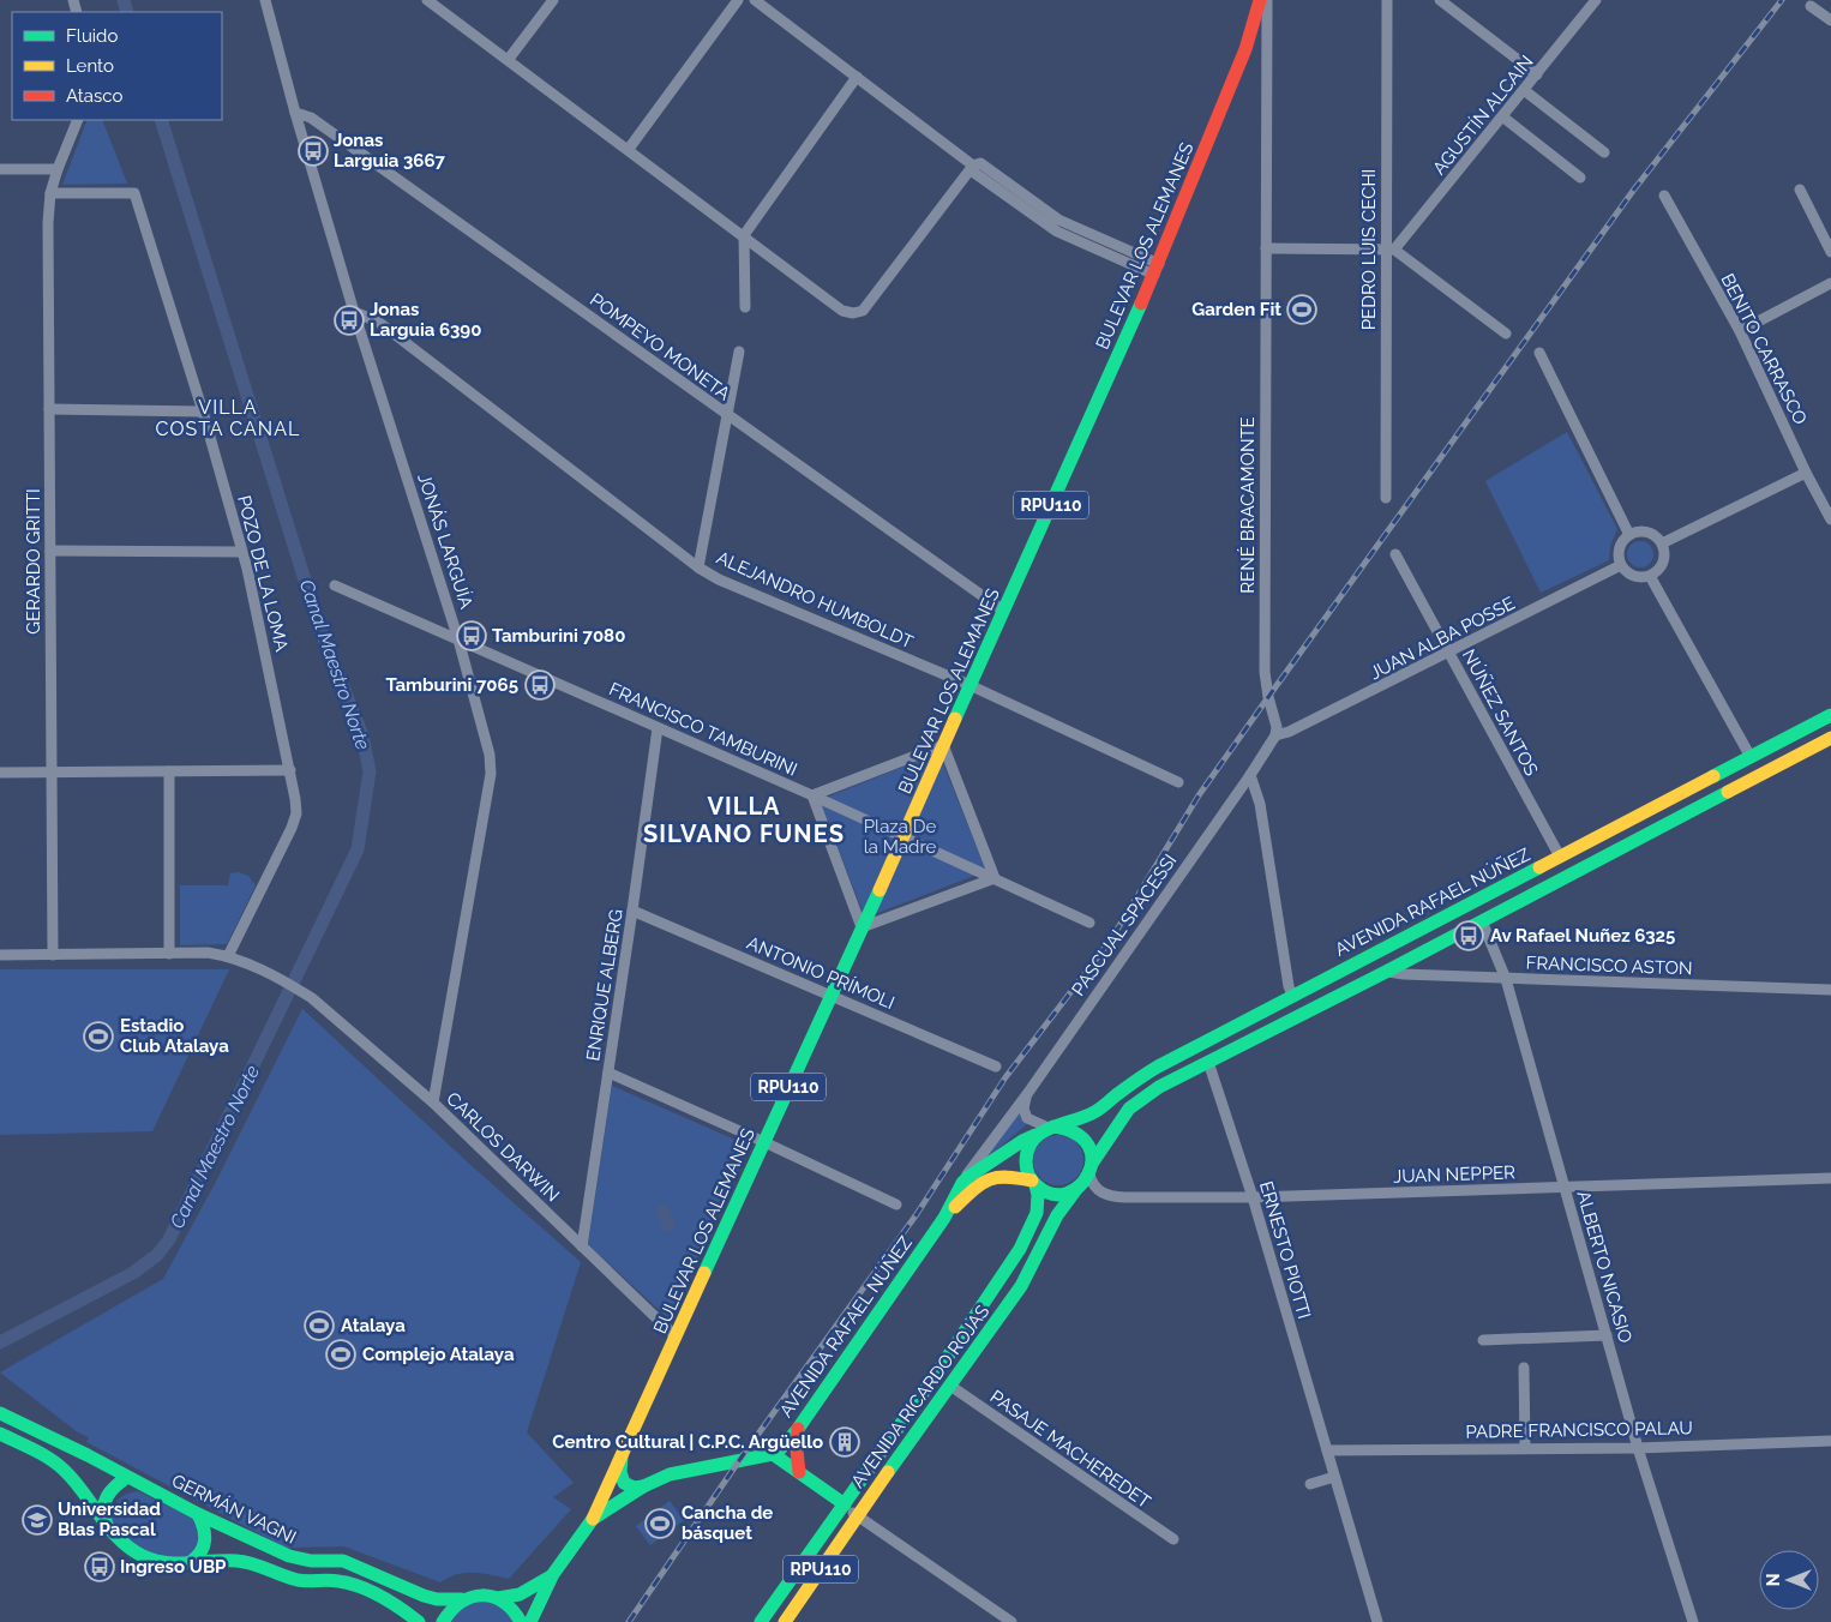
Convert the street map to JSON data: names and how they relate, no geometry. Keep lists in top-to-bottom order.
{
  "streets": {
    "main road": [
      "BULEVAR LOS ALEMANES",
      "RPU110",
      "AVENIDA RAFAEL NÚÑEZ",
      "AVENIDA RICARDO ROJAS",
      "GERMÁN VAGNI"
    ],
    "street": [
      "AGUSTÍN ALCAIN",
      "PEDRO LUIS CECHI",
      "POMPEYO MONETA",
      "BENITO CARRASCO",
      "RENÉ BRACAMONTE",
      "JONÁS LARGUÍA",
      "GERARDO GRITTI",
      "POZO DE LA LOMA",
      "ALEJANDRO HUMBOLDT",
      "JUAN ALBA POSSE",
      "NÚÑEZ SANTOS",
      "FRANCISCO TAMBURINI",
      "PASCUAL SPACESSI",
      "FRANCISCO ASTON",
      "ANTONIO PRÍMOLI",
      "ENRIQUE ALBERG",
      "CARLOS DARWIN",
      "JUAN NEPPER",
      "ERNESTO PIOTTI",
      "ALBERTO NICASIO",
      "PADRE FRANCISCO PALAU",
      "PASAJE MACHEREDET"
    ]
  },
  "crossings": [
    ["AGUSTÍN ALCAIN", "PEDRO LUIS CECHI"],
    ["BULEVAR LOS ALEMANES", "POMPEYO MONETA"],
    ["BULEVAR LOS ALEMANES", "ALEJANDRO HUMBOLDT"],
    ["BULEVAR LOS ALEMANES", "FRANCISCO TAMBURINI"],
    ["BULEVAR LOS ALEMANES", "ANTONIO PRÍMOLI"],
    ["BULEVAR LOS ALEMANES", "CARLOS DARWIN"],
    ["POMPEYO MONETA", "JONÁS LARGUÍA"],
    ["RPU110", "AVENIDA RAFAEL NÚÑEZ"],
    ["RPU110", "JUAN NEPPER"],
    ["RPU110", "AVENIDA RICARDO ROJAS"],
    ["RENÉ BRACAMONTE", "JUAN ALBA POSSE"],
    ["JONÁS LARGUÍA", "ALEJANDRO HUMBOLDT"],
    ["JONÁS LARGUÍA", "FRANCISCO TAMBURINI"],
    ["JONÁS LARGUÍA", "CARLOS DARWIN"],
    ["GERARDO GRITTI", "POZO DE LA LOMA"],
    ["POZO DE LA LOMA", "CARLOS DARWIN"],
    ["JUAN ALBA POSSE", "NÚÑEZ SANTOS"],
    ["NÚÑEZ SANTOS", "AVENIDA RAFAEL NÚÑEZ"],
    ["FRANCISCO TAMBURINI", "ENRIQUE ALBERG"],
    ["AVENIDA RAFAEL NÚÑEZ", "PASCUAL SPACESSI"],
    ["AVENIDA RAFAEL NÚÑEZ", "JUAN NEPPER"],
    ["AVENIDA RAFAEL NÚÑEZ", "AVENIDA RICARDO ROJAS"],
    ["FRANCISCO ASTON", "ALBERTO NICASIO"],
    ["ANTONIO PRÍMOLI", "ENRIQUE ALBERG"],
    ["ENRIQUE ALBERG", "CARLOS DARWIN"],
    ["JUAN NEPPER", "ERNESTO PIOTTI"],
    ["JUAN NEPPER", "ALBERTO NICASIO"],
    ["JUAN NEPPER", "AVENIDA RICARDO ROJAS"],
    ["ERNESTO PIOTTI", "PADRE FRANCISCO PALAU"],
    ["ALBERTO NICASIO", "PADRE FRANCISCO PALAU"],
    ["AVENIDA RICARDO ROJAS", "PASAJE MACHEREDET"]
  ],
  "districts": ["VILLA COSTA CANAL", "VILLA SILVANO FUNES"],
  "water": ["Canal Maestro Norte"],
  "parks": ["Plaza De la Madre"],
  "places": {
    "bus stop": [
      "Jonas Larguia 3667",
      "Jonas Larguia 6390",
      "Tamburini 7080",
      "Tamburini 7065",
      "Av Rafael Nuñez 6325",
      "Ingreso UBP"
    ],
    "sports": [
      "Garden Fit",
      "Estadio Club Atalaya",
      "Atalaya",
      "Complejo Atalaya",
      "Cancha de básquet"
    ],
    "building": ["Centro Cultural | C.P.C. Argüello"],
    "school or university": ["Universidad Blas Pascal"]
  },
  "legend": ["Fluido", "Lento", "Atasco"],
  "north": "left"
}
